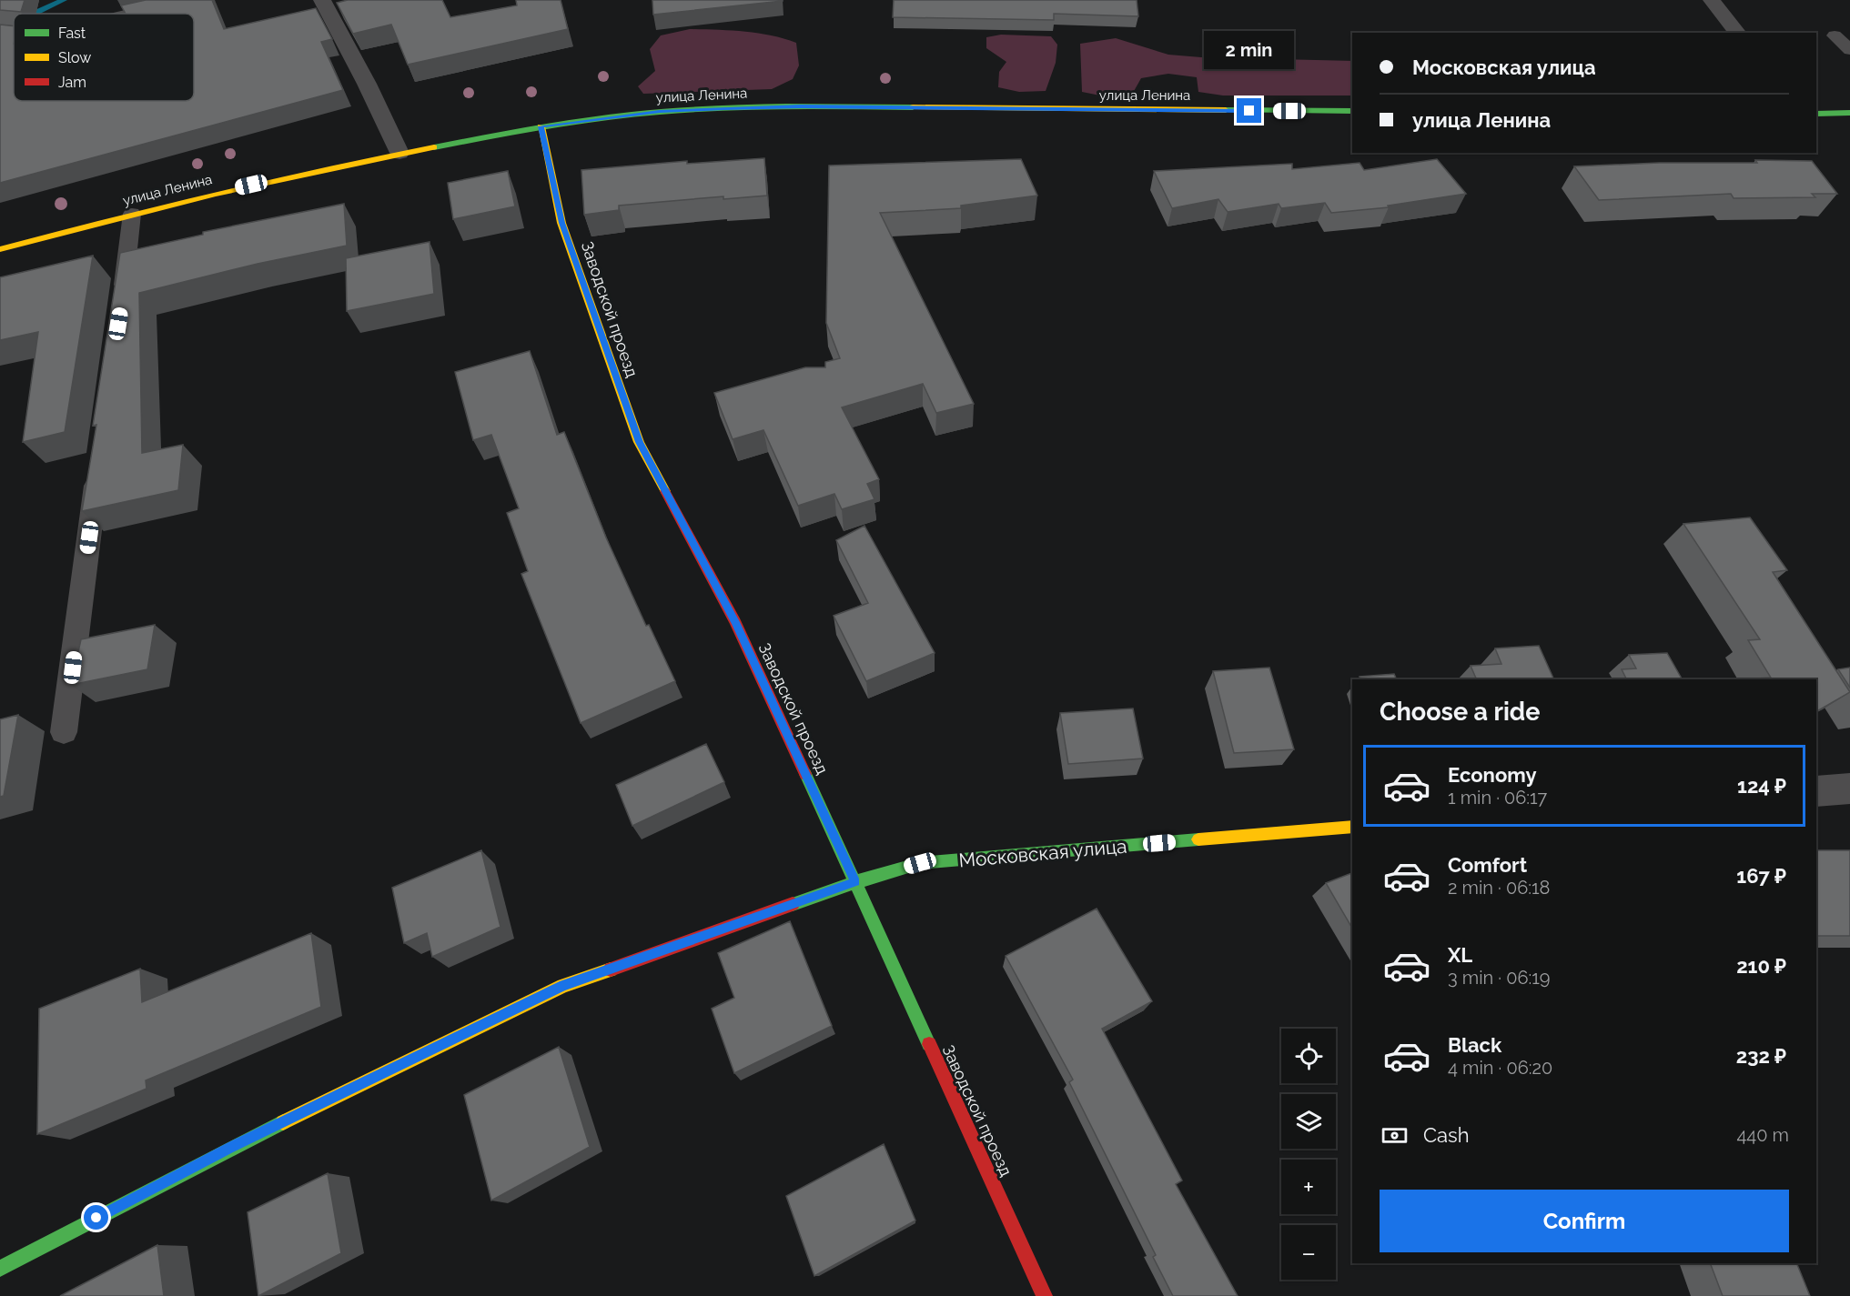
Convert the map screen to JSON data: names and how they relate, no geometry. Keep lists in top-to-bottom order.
{
  "streets": {
    "street": ["улица Ленина", "Заводской проезд", "Московская улица"]
  },
  "crossings": [
    ["улица Ленина", "Заводской проезд"],
    ["Заводской проезд", "Московская улица"]
  ],
  "legend": ["Fast", "Slow", "Jam"],
  "page": {
    "bubble": "2 min",
    "banner": ["Московская улица", "улица Ленина"],
    "heading": "Choose a ride",
    "list": [
      {
        "name": "Economy",
        "note": "1 min · 06:17",
        "value": "124 ₽"
      },
      {
        "name": "Comfort",
        "note": "2 min · 06:18",
        "value": "167 ₽"
      },
      {
        "name": "XL",
        "note": "3 min · 06:19",
        "value": "210 ₽"
      },
      {
        "name": "Black",
        "note": "4 min · 06:20",
        "value": "232 ₽"
      }
    ],
    "map_buttons": ["+", "−"],
    "pay": ["Cash", "440 m"],
    "buttons": "Confirm"
  }
}
